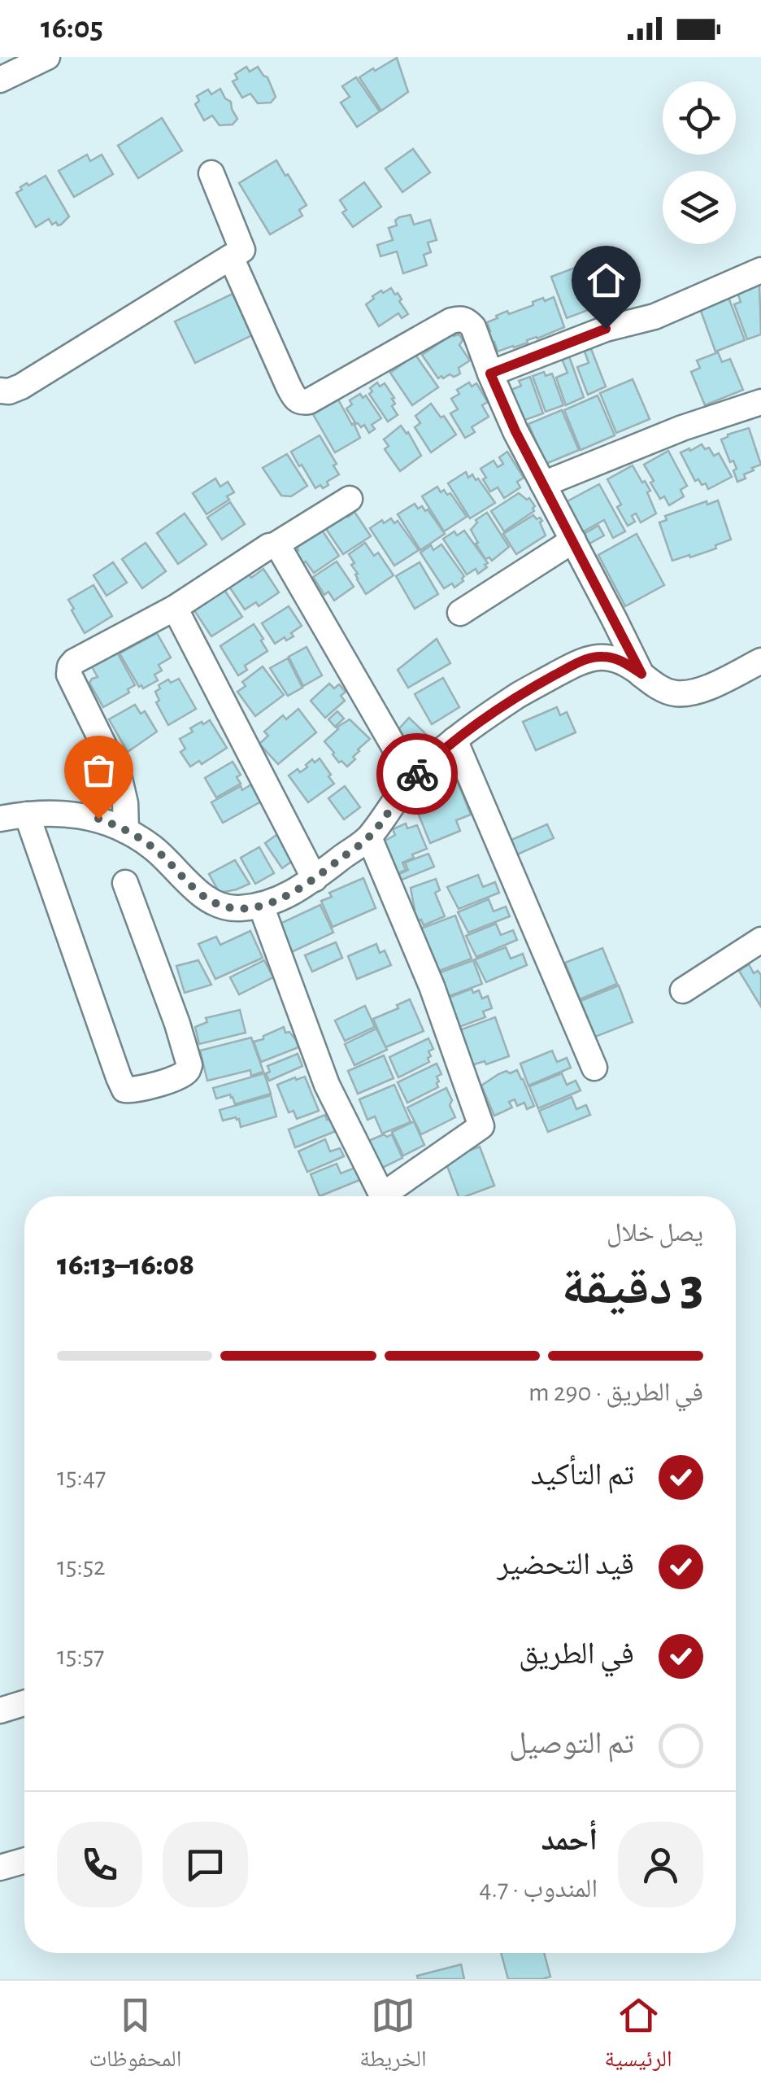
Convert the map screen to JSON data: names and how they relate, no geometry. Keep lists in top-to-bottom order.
{
  "page": {
    "status": "16:05",
    "heading": ["3 دقيقة", "يصل خلال", "16:08–16:13"],
    "panel": ["أحمد", "المندوب · 4.7"],
    "bar": "في الطريق · 290 m",
    "list": [
      ["تم التأكيد", "15:47"],
      ["قيد التحضير", "15:52"],
      ["في الطريق", "15:57"],
      "تم التوصيل"
    ],
    "tabs": ["الرئيسية", "الخريطة", "المحفوظات"]
  }
}
